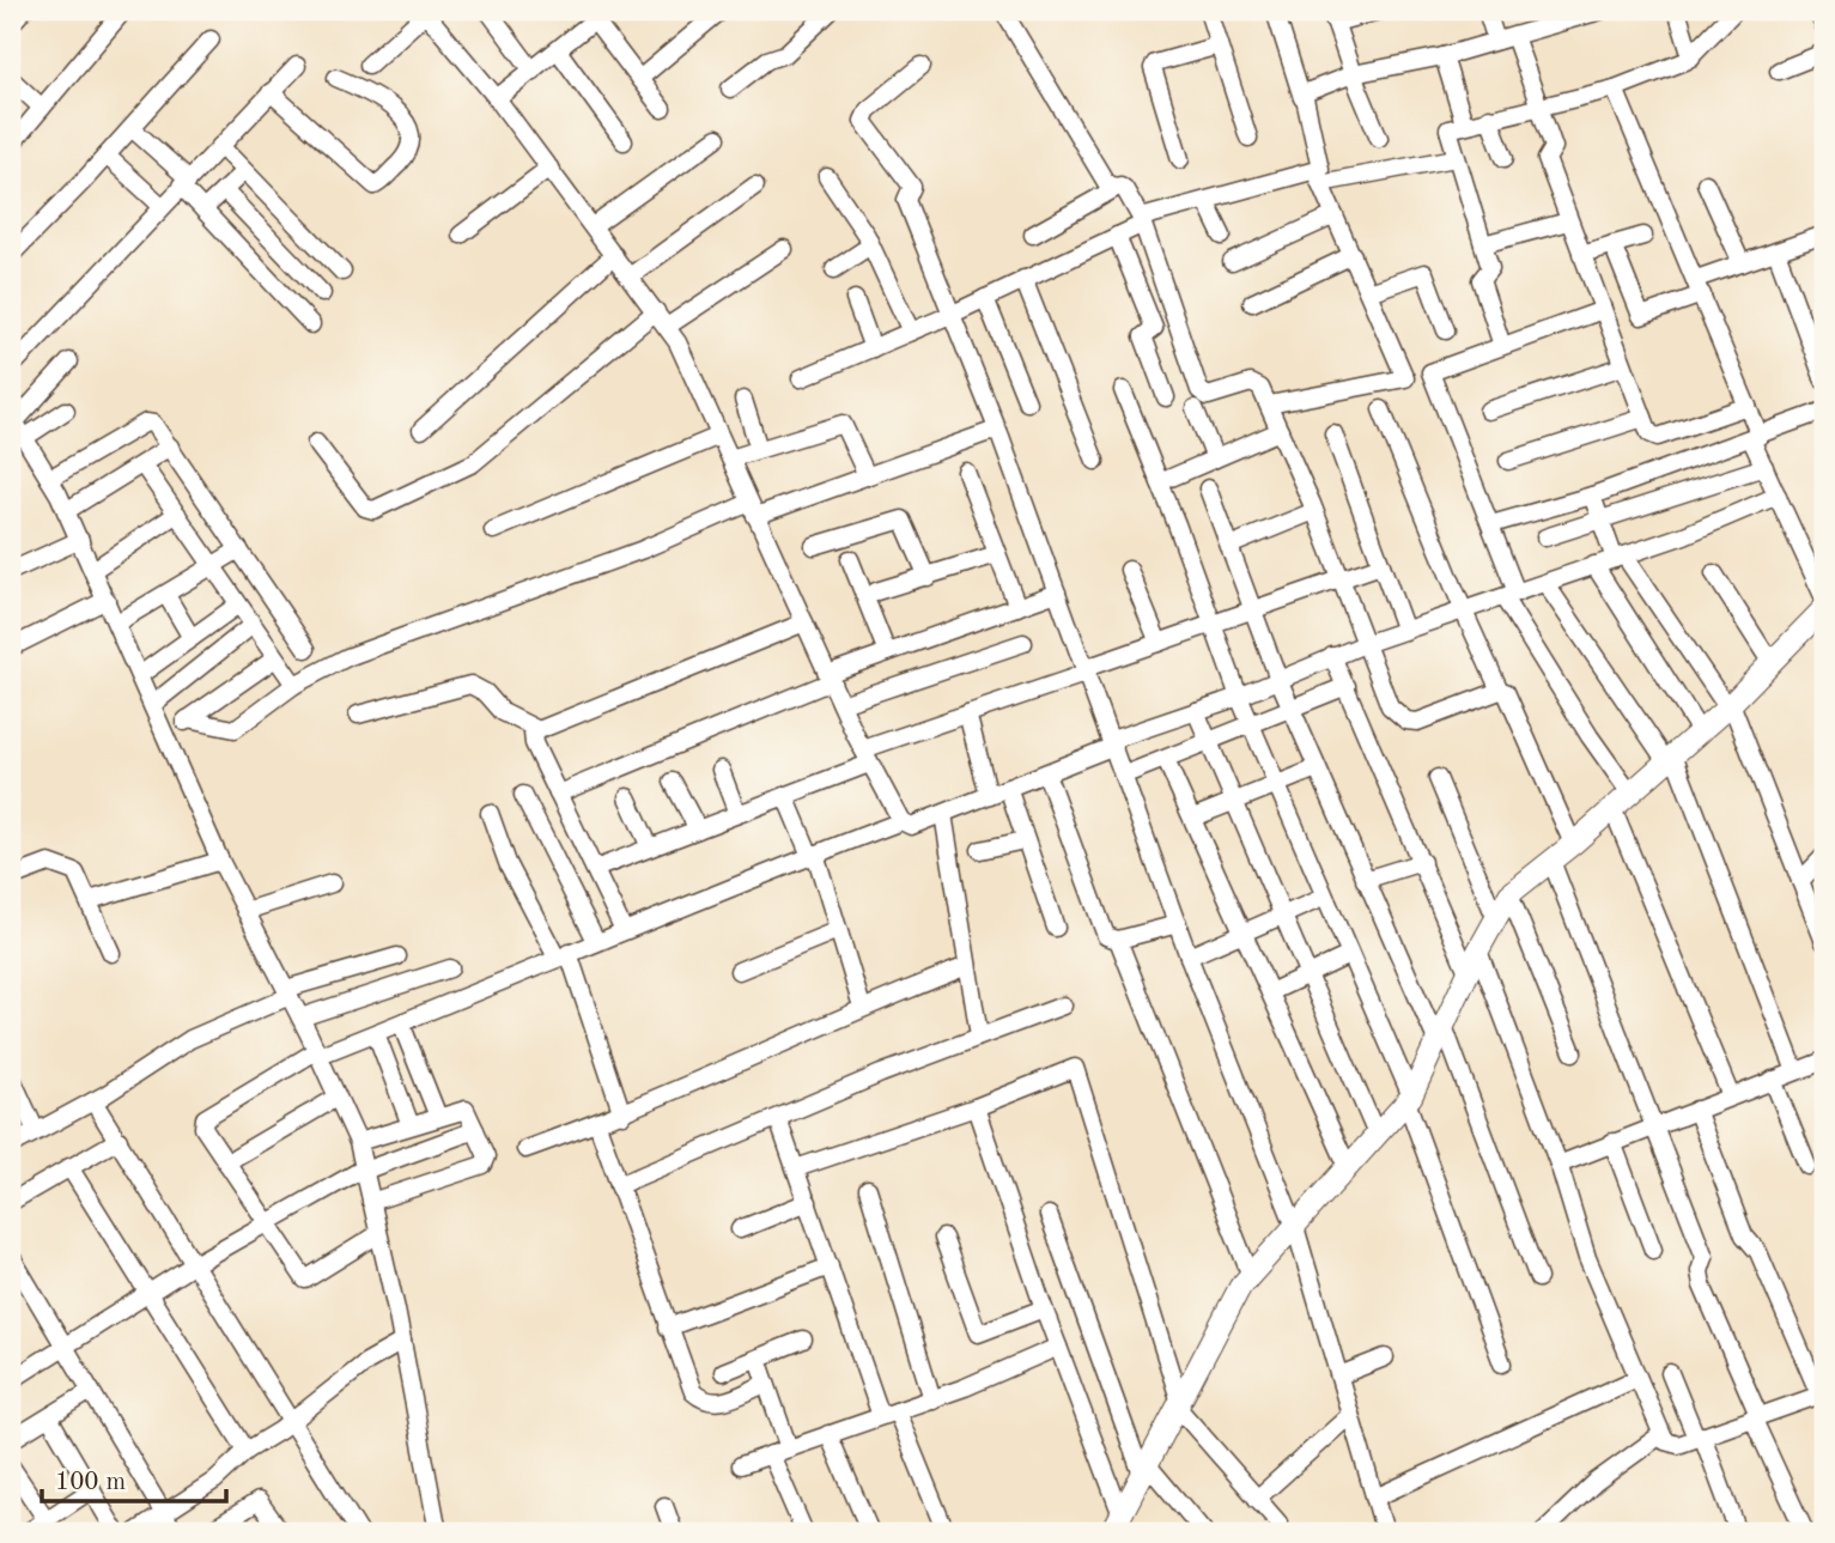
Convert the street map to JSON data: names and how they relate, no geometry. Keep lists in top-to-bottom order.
{
  "scale_bar": "100 m"
}
